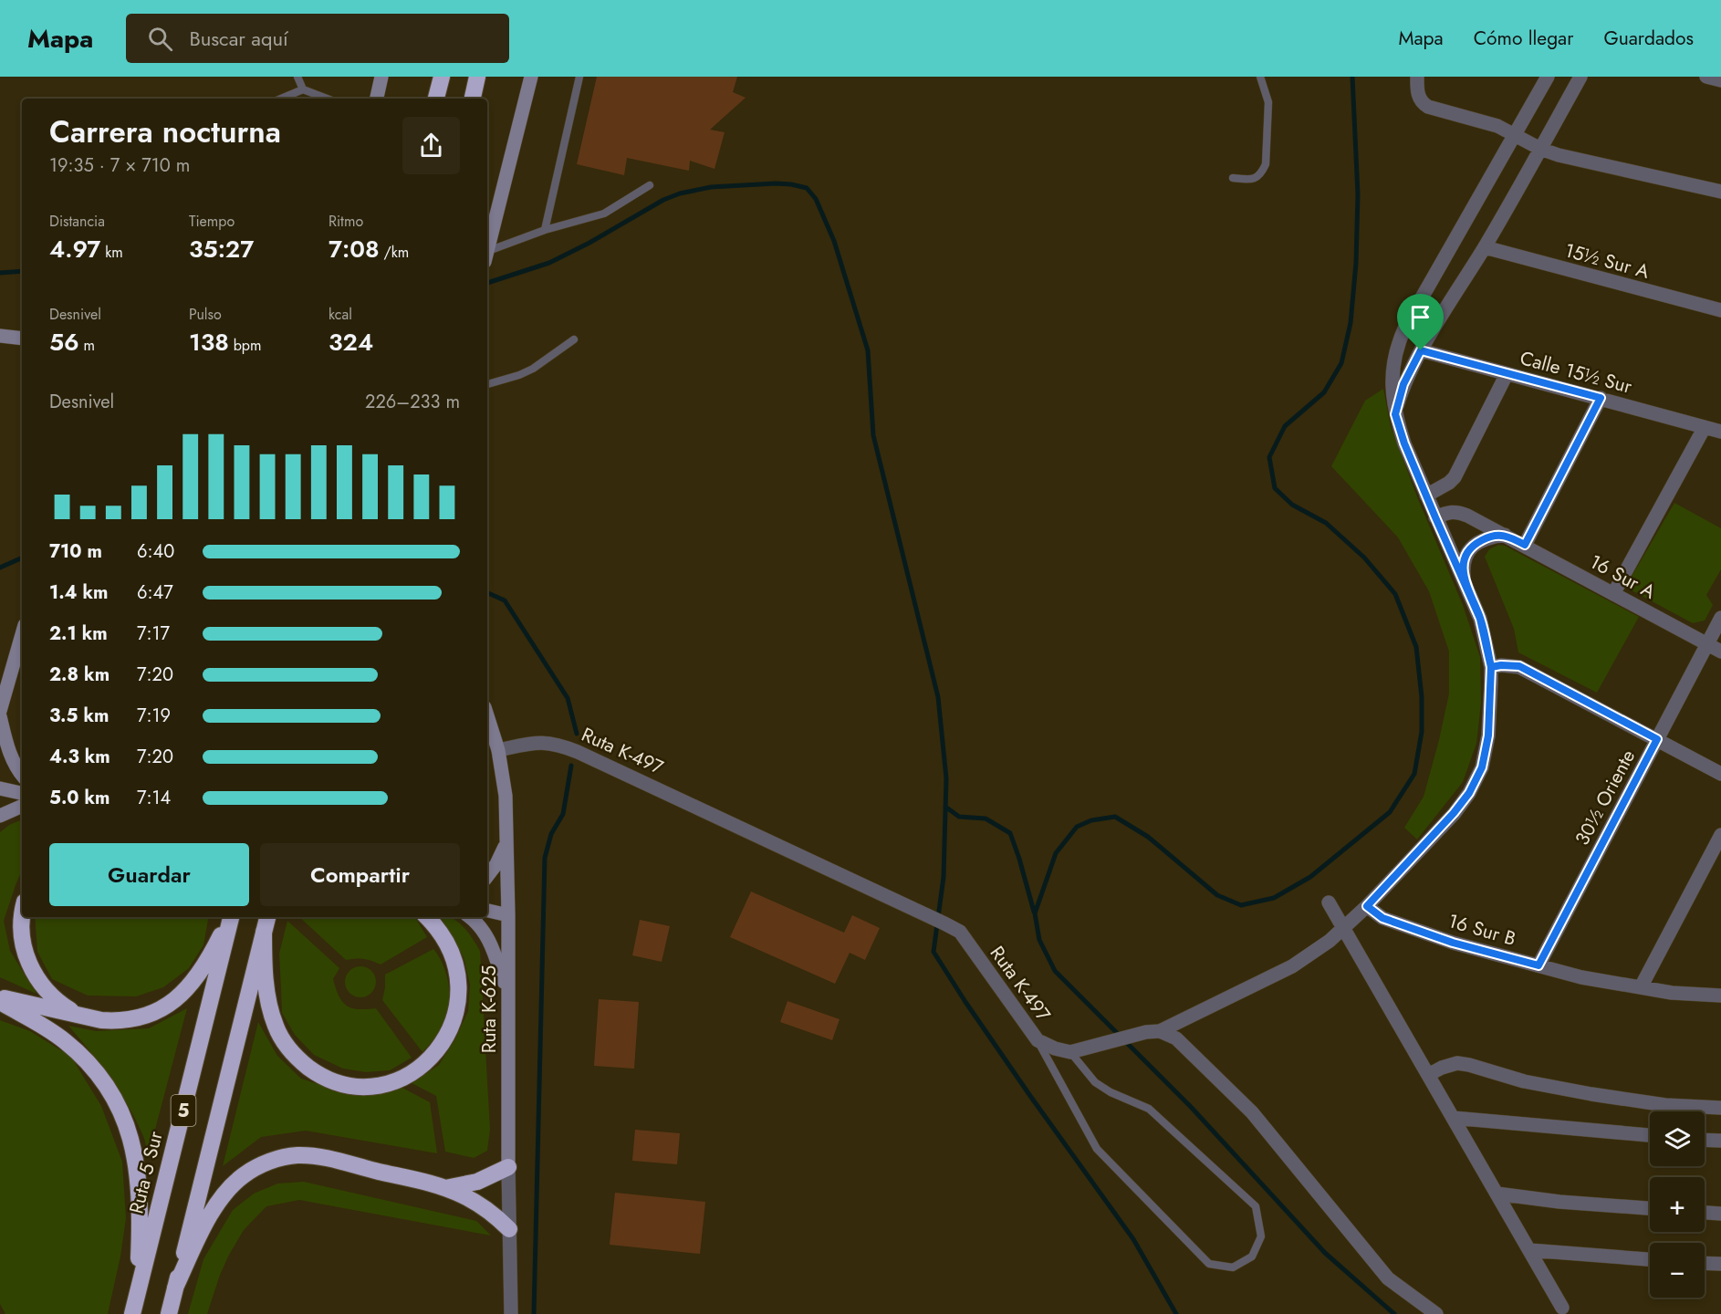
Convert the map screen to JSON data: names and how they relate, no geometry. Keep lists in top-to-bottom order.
{
  "streets": {
    "highway": ["5", "Ruta 5 Sur"],
    "main road": ["Ruta K-625"],
    "street": [
      "15½ Sur A",
      "Calle 15½ Sur",
      "16 Sur A",
      "Ruta K-497",
      "30½ Oriente",
      "16 Sur B"
    ]
  },
  "crossings": [
    ["16 Sur A", "30½ Oriente"],
    ["Ruta K-497", "Ruta K-625"],
    ["30½ Oriente", "16 Sur B"]
  ],
  "page": {
    "header": "Mapa",
    "search": "Buscar aquí",
    "nav": ["Mapa", "Cómo llegar", "Guardados"],
    "heading": ["Carrera nocturna", "19:35 · 7 × 710 m"],
    "stats": [
      ["Distancia", "4.97 km"],
      ["Tiempo", "35:27"],
      ["Ritmo", "7:08 /km"],
      ["Desnivel", "56 m"],
      ["Pulso", "138 bpm"],
      ["kcal", "324"]
    ],
    "chart": ["Desnivel", "226–233 m"],
    "list": [
      {
        "name": "710 m",
        "note": "6:40"
      },
      {
        "name": "1.4 km",
        "note": "6:47"
      },
      {
        "name": "2.1 km",
        "note": "7:17"
      },
      {
        "name": "2.8 km",
        "note": "7:20"
      },
      {
        "name": "3.5 km",
        "note": "7:19"
      },
      {
        "name": "4.3 km",
        "note": "7:20"
      },
      {
        "name": "5.0 km",
        "note": "7:14"
      }
    ],
    "buttons": ["Guardar", "Compartir"],
    "map_buttons": ["+", "−"]
  }
}
